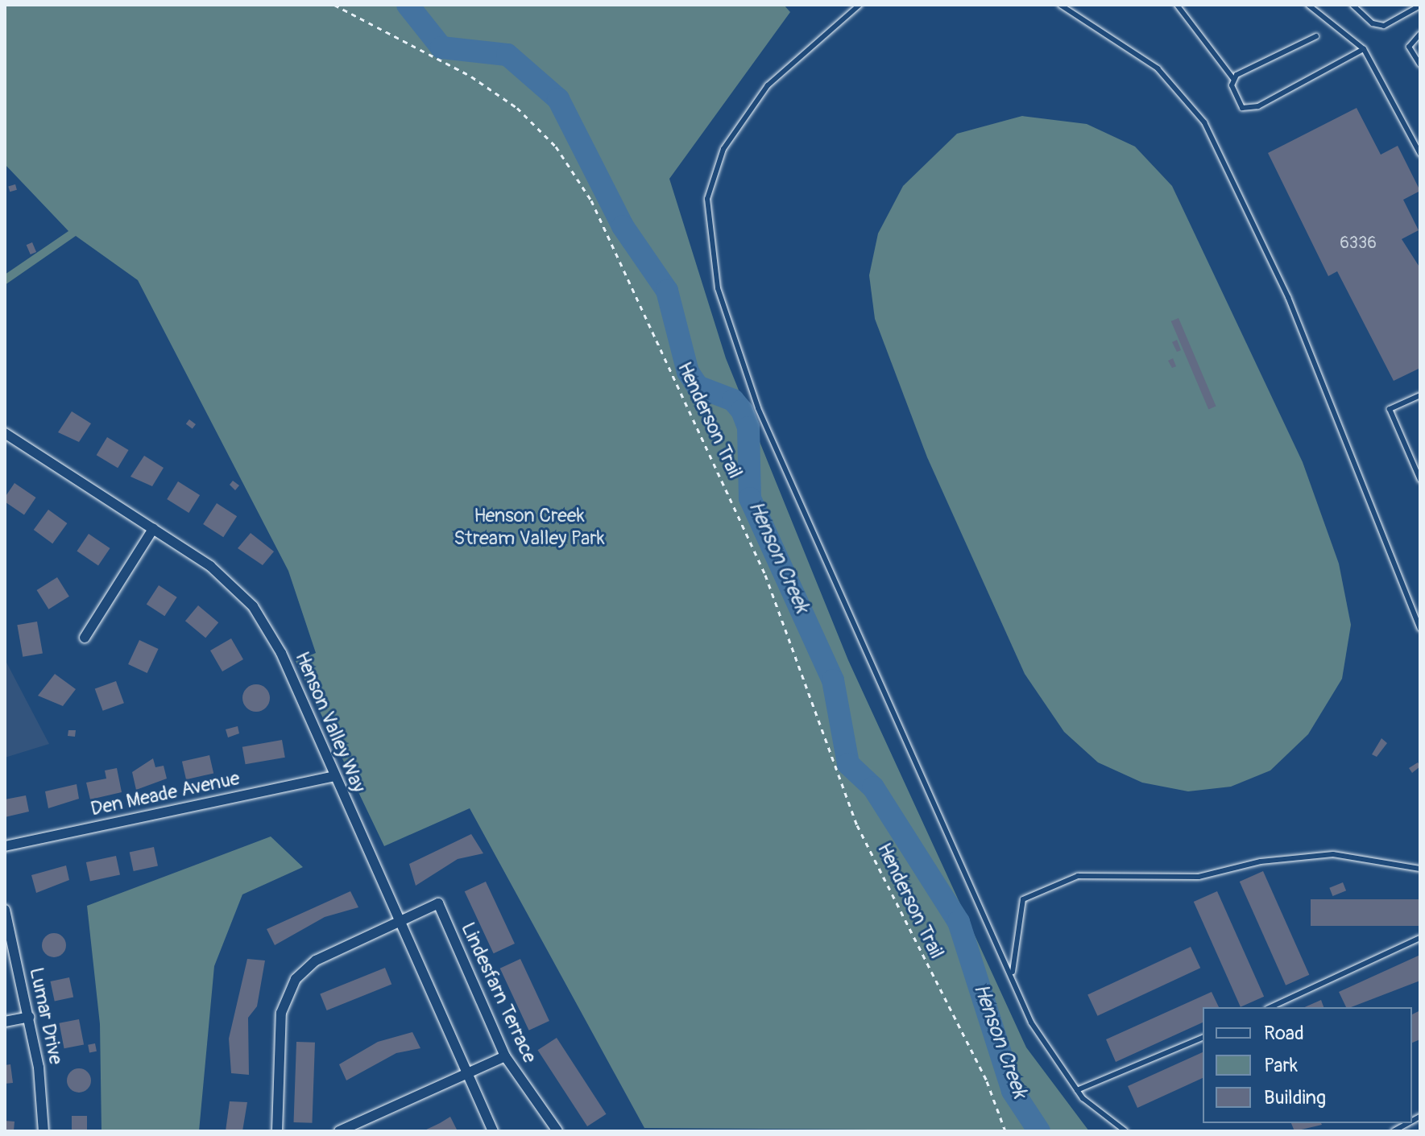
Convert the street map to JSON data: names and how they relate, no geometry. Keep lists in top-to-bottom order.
{
  "streets": {
    "street": [
      "Henson Valley Way",
      "Den Meade Avenue",
      "Lindesfarn Terrace",
      "Lumar Drive"
    ],
    "path": ["Henderson Trail"]
  },
  "crossings": [
    ["Henson Valley Way", "Den Meade Avenue"],
    ["Henson Valley Way", "Lindesfarn Terrace"]
  ],
  "water": ["Henson Creek"],
  "parks": ["Henson Creek Stream Valley Park"],
  "house_numbers": ["6336"],
  "legend": ["Road", "Park", "Building"]
}
